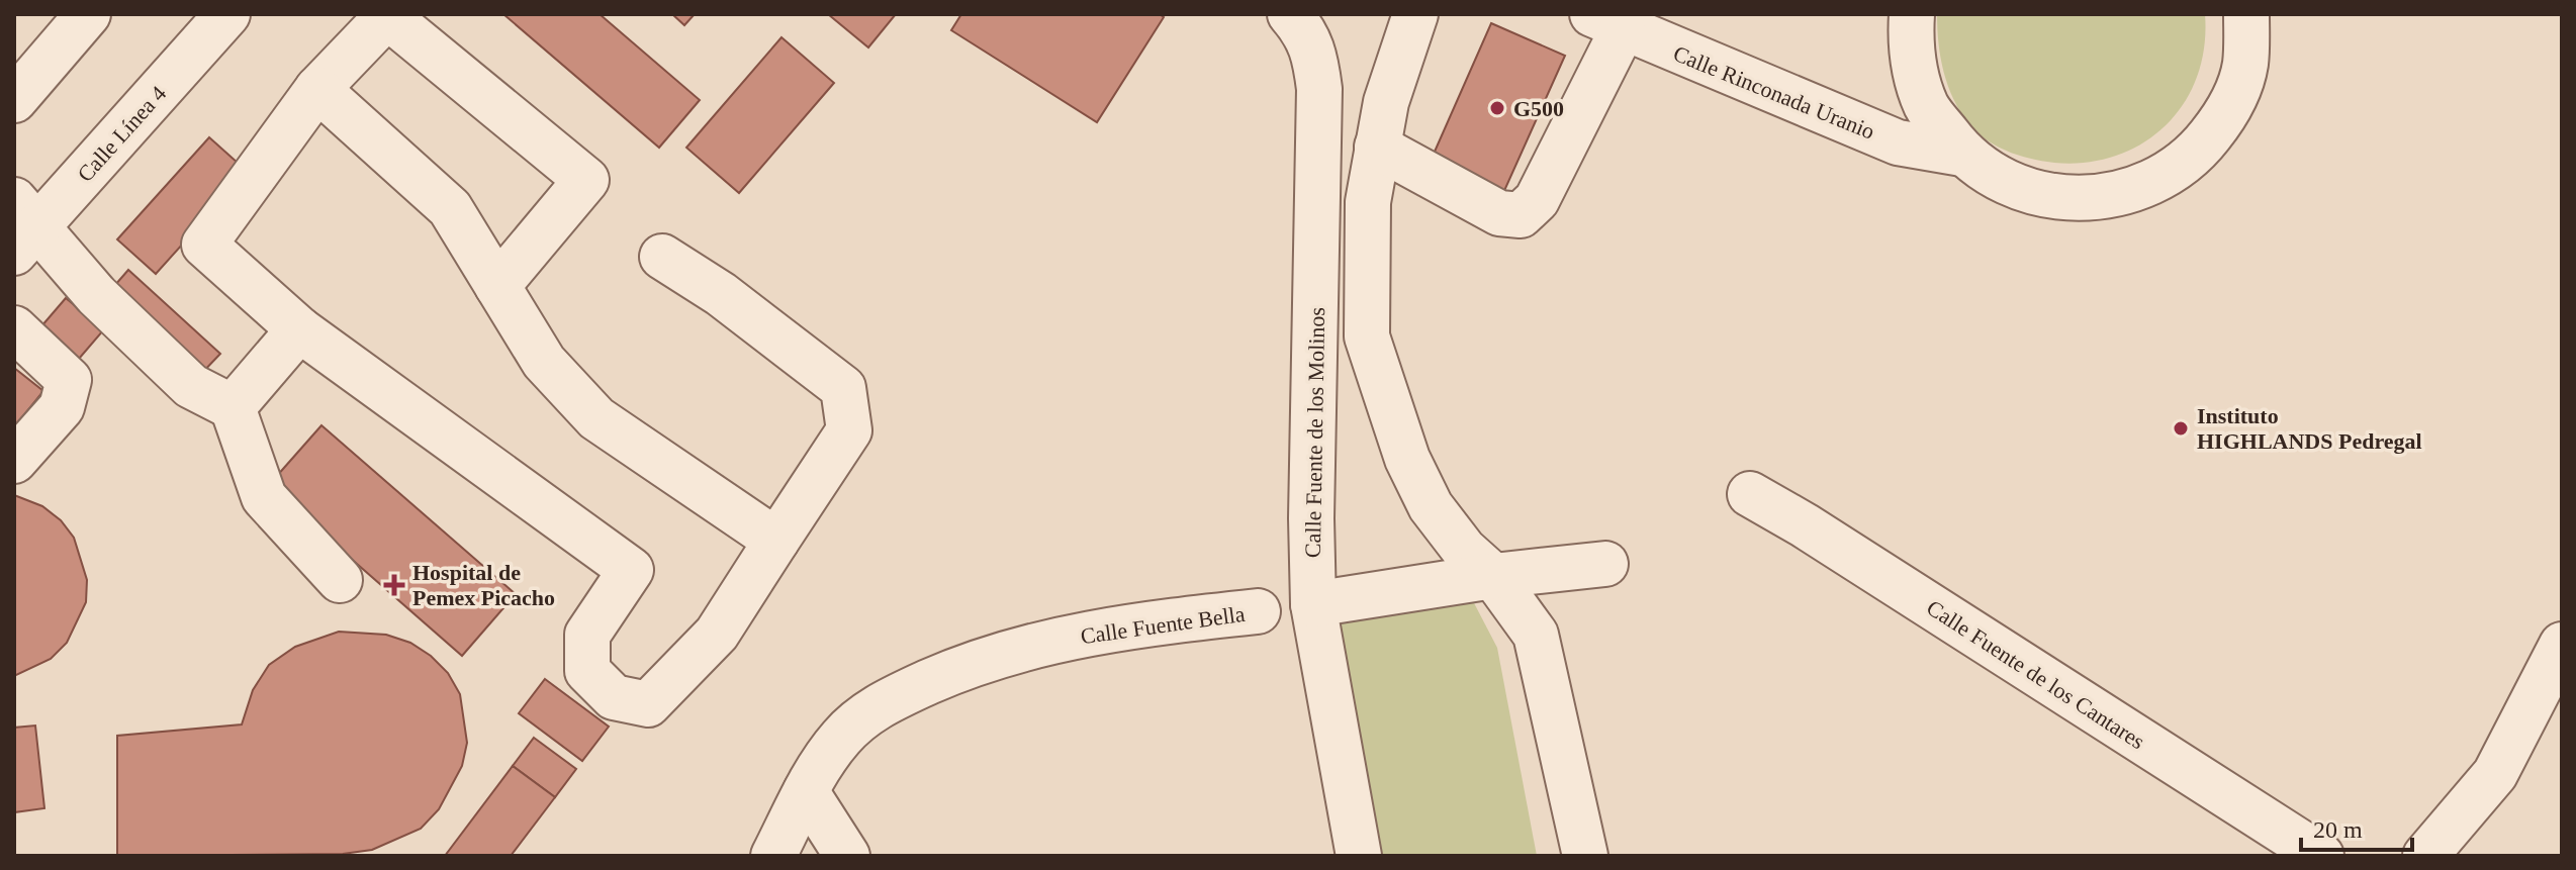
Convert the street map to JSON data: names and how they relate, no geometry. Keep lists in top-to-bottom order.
{
  "streets": {
    "street": [
      "Calle Rinconada Uranio",
      "Calle Línea 4",
      "Calle Fuente de los Molinos",
      "Calle Fuente Bella",
      "Calle Fuente de los Cantares"
    ]
  },
  "places": {
    "other": ["G500", "Instituto HIGHLANDS Pedregal"],
    "health": ["Hospital de Pemex Picacho"]
  },
  "scale_bar": "20 m"
}
